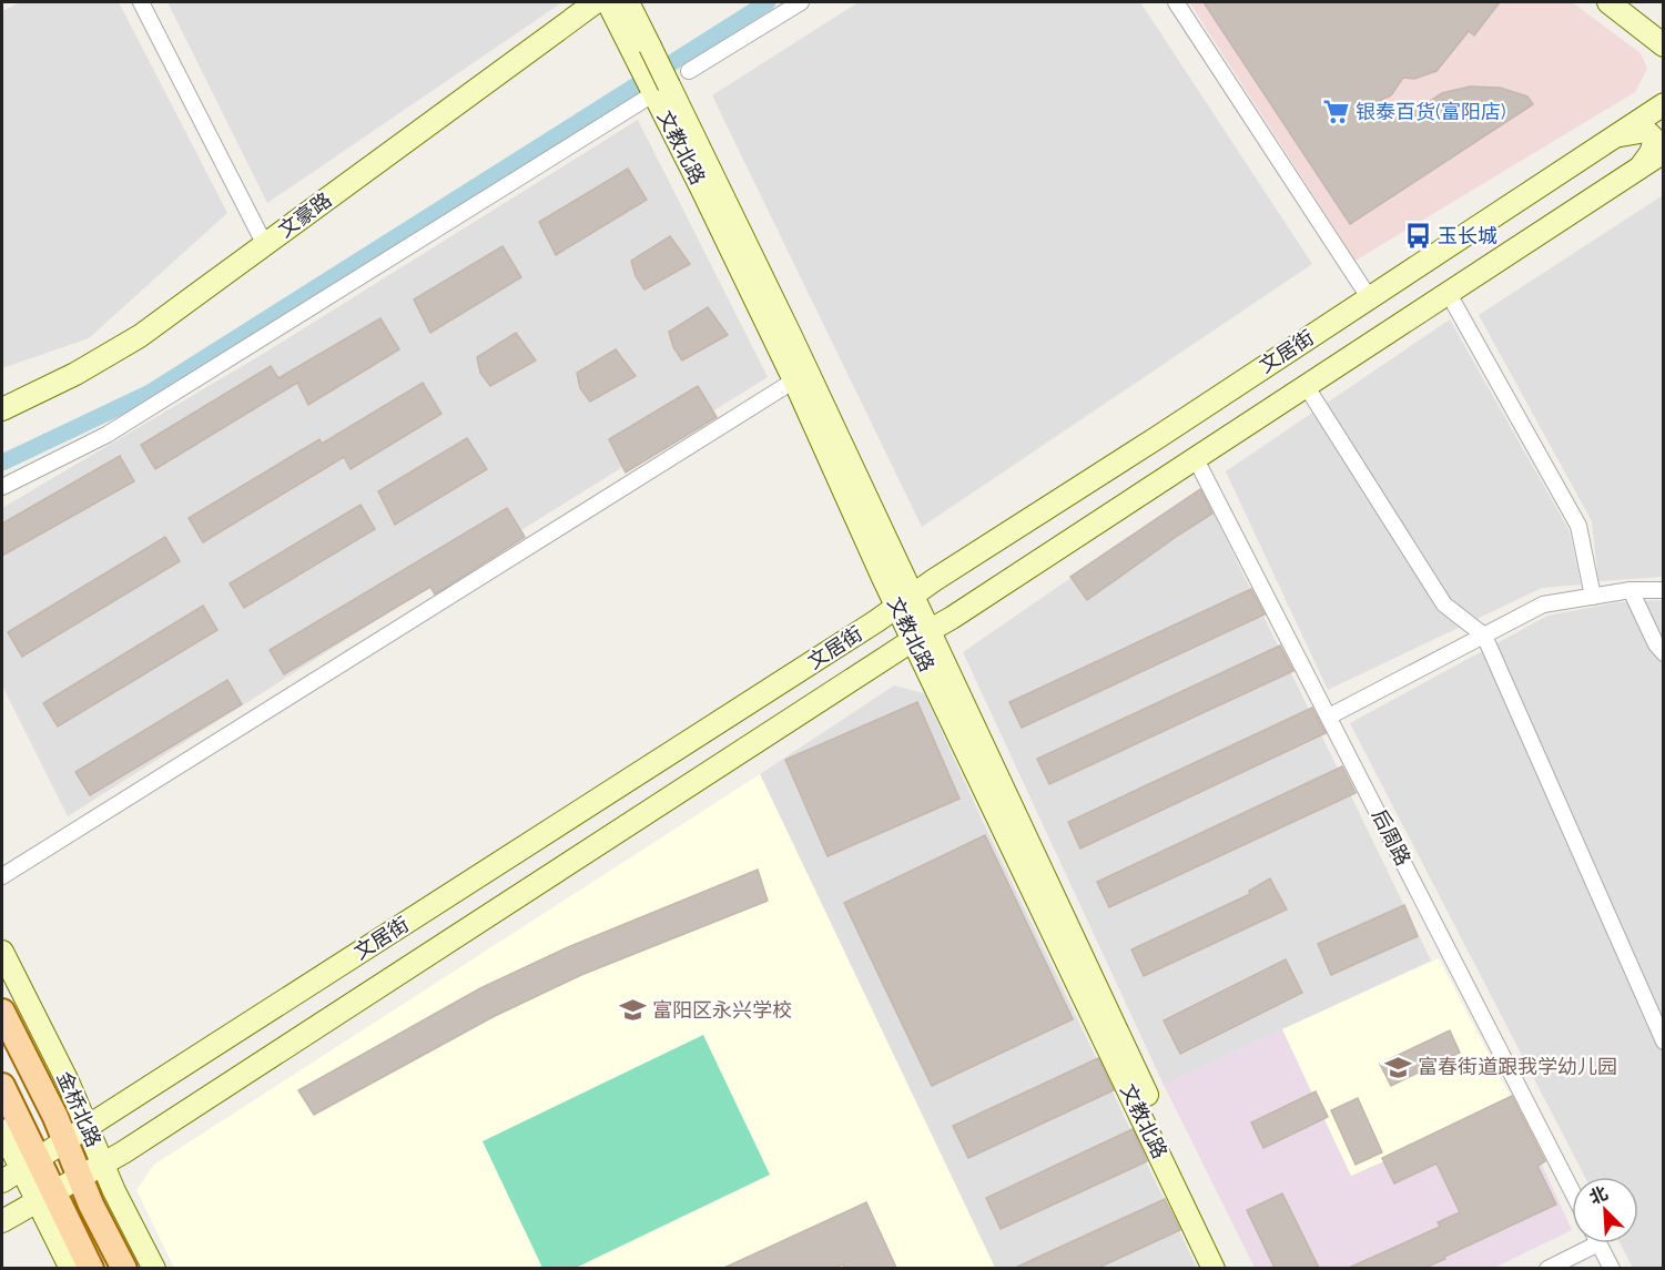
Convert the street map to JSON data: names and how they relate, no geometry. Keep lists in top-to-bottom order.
{
  "streets": {
    "main road": [
      "文教北路",
      "文豪路",
      "文居街",
      "金桥北路"
    ],
    "street": ["后周路"]
  },
  "crossings": [
    ["文教北路", "文豪路"],
    ["文教北路", "文居街"],
    ["文居街", "后周路"],
    ["文居街", "金桥北路"]
  ],
  "places": {
    "supermarket": ["银泰百货(富阳店)"],
    "bus stop": ["玉长城"],
    "school or university": ["富阳区永兴学校", "富春街道跟我学幼儿园"]
  },
  "north": "top left"
}
